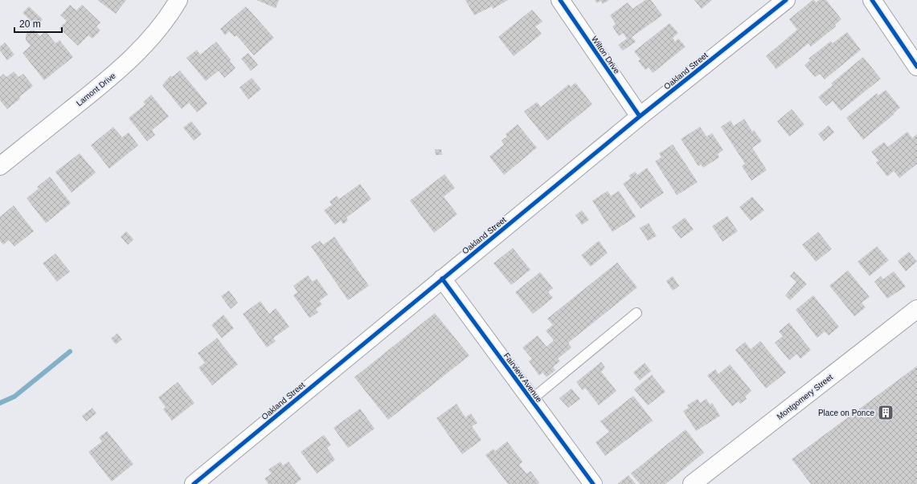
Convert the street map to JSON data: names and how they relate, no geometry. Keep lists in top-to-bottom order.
{
  "streets": {
    "street": [
      "Wilton Drive",
      "Oakland Street",
      "Lamont Drive",
      "Fairview Avenue",
      "Montgomery Street"
    ]
  },
  "crossings": [
    ["Wilton Drive", "Oakland Street"],
    ["Oakland Street", "Fairview Avenue"]
  ],
  "places": {
    "building": ["Place on Ponce"]
  },
  "scale_bar": "20 m"
}
